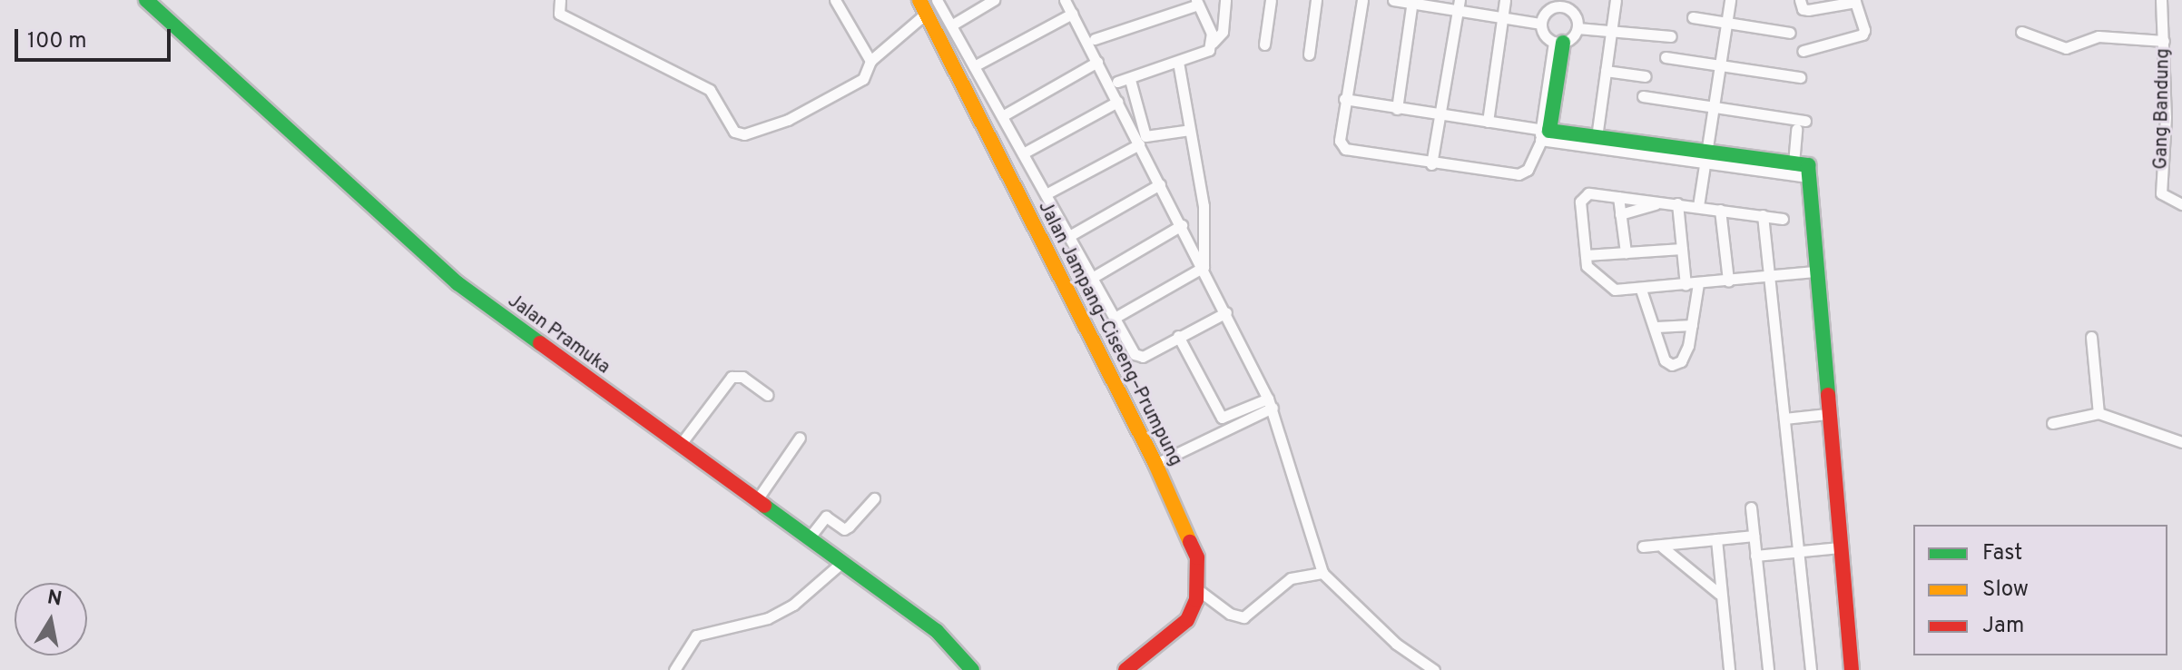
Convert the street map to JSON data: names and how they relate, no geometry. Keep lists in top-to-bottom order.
{
  "streets": {
    "street": ["Gang Bandung", "Jalan Jampang–Ciseeng–Prumpung", "Jalan Pramuka"]
  },
  "legend": ["Fast", "Slow", "Jam"],
  "scale_bar": "100 m",
  "north": "top"
}
